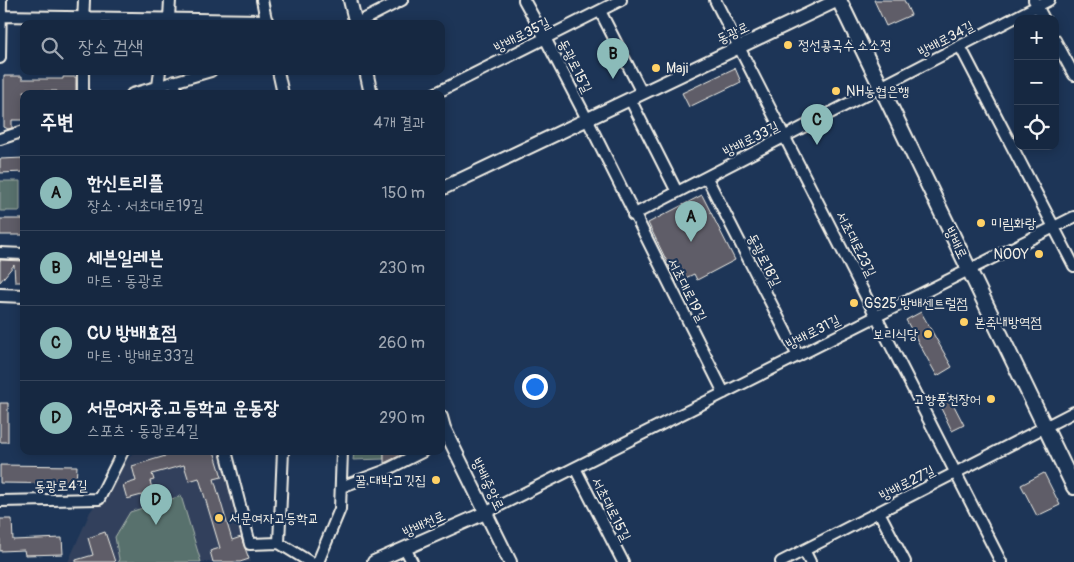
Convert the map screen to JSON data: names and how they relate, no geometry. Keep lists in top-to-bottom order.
{
  "streets": {
    "main road": ["방배로"],
    "street": [
      "동광로",
      "방배로35길",
      "방배로34길",
      "동광로15길",
      "방배로33길",
      "서초대로23길",
      "동광로18길",
      "서초대로19길",
      "방배로31길",
      "방배로27길",
      "방배중앙로",
      "동광로4길",
      "서초대로15길",
      "방배천로"
    ]
  },
  "crossings": [
    ["동광로", "동광로15길"],
    ["동광로", "방배로"],
    ["동광로", "서초대로23길"],
    ["동광로", "서초대로19길"],
    ["방배로35길", "동광로15길"],
    ["방배로34길", "방배로33길"],
    ["방배로34길", "방배로"],
    ["동광로15길", "서초대로19길"],
    ["방배로33길", "방배로"],
    ["방배로33길", "서초대로23길"],
    ["방배로33길", "동광로18길"],
    ["방배로33길", "서초대로19길"],
    ["방배로", "방배로31길"],
    ["방배로", "방배로27길"],
    ["서초대로23길", "방배로31길"],
    ["서초대로23길", "방배로27길"],
    ["동광로18길", "방배로31길"],
    ["서초대로19길", "방배로31길"],
    ["방배로31길", "서초대로15길"],
    ["방배중앙로", "방배천로"]
  ],
  "places": [
    "정선콩국수 소소정",
    "Maji",
    "NH농협은행",
    "미림화랑",
    "NOOY",
    "GS25 방배센트럴점",
    "본죽내방역점",
    "보리식당",
    "고향풍천장어",
    "꿀 대박고깃집",
    "서문여자고등학교"
  ],
  "page": {
    "map_buttons": ["+", "−"],
    "search": "장소 검색",
    "pins": [
      "B",
      "C",
      "A",
      "D"
    ],
    "heading": ["주변", "4개 결과"],
    "list": [
      {
        "mark": "A",
        "name": "한신트리플",
        "note": "장소 · 서초대로19길",
        "value": "150 m"
      },
      {
        "mark": "B",
        "name": "세븐일레븐",
        "note": "마트 · 동광로",
        "value": "230 m"
      },
      {
        "mark": "C",
        "name": "CU 방배효점",
        "note": "마트 · 방배로33길",
        "value": "260 m"
      },
      {
        "mark": "D",
        "name": "서문여자중.고등학교 운동장",
        "note": "스포츠 · 동광로4길",
        "value": "290 m"
      }
    ]
  }
}
